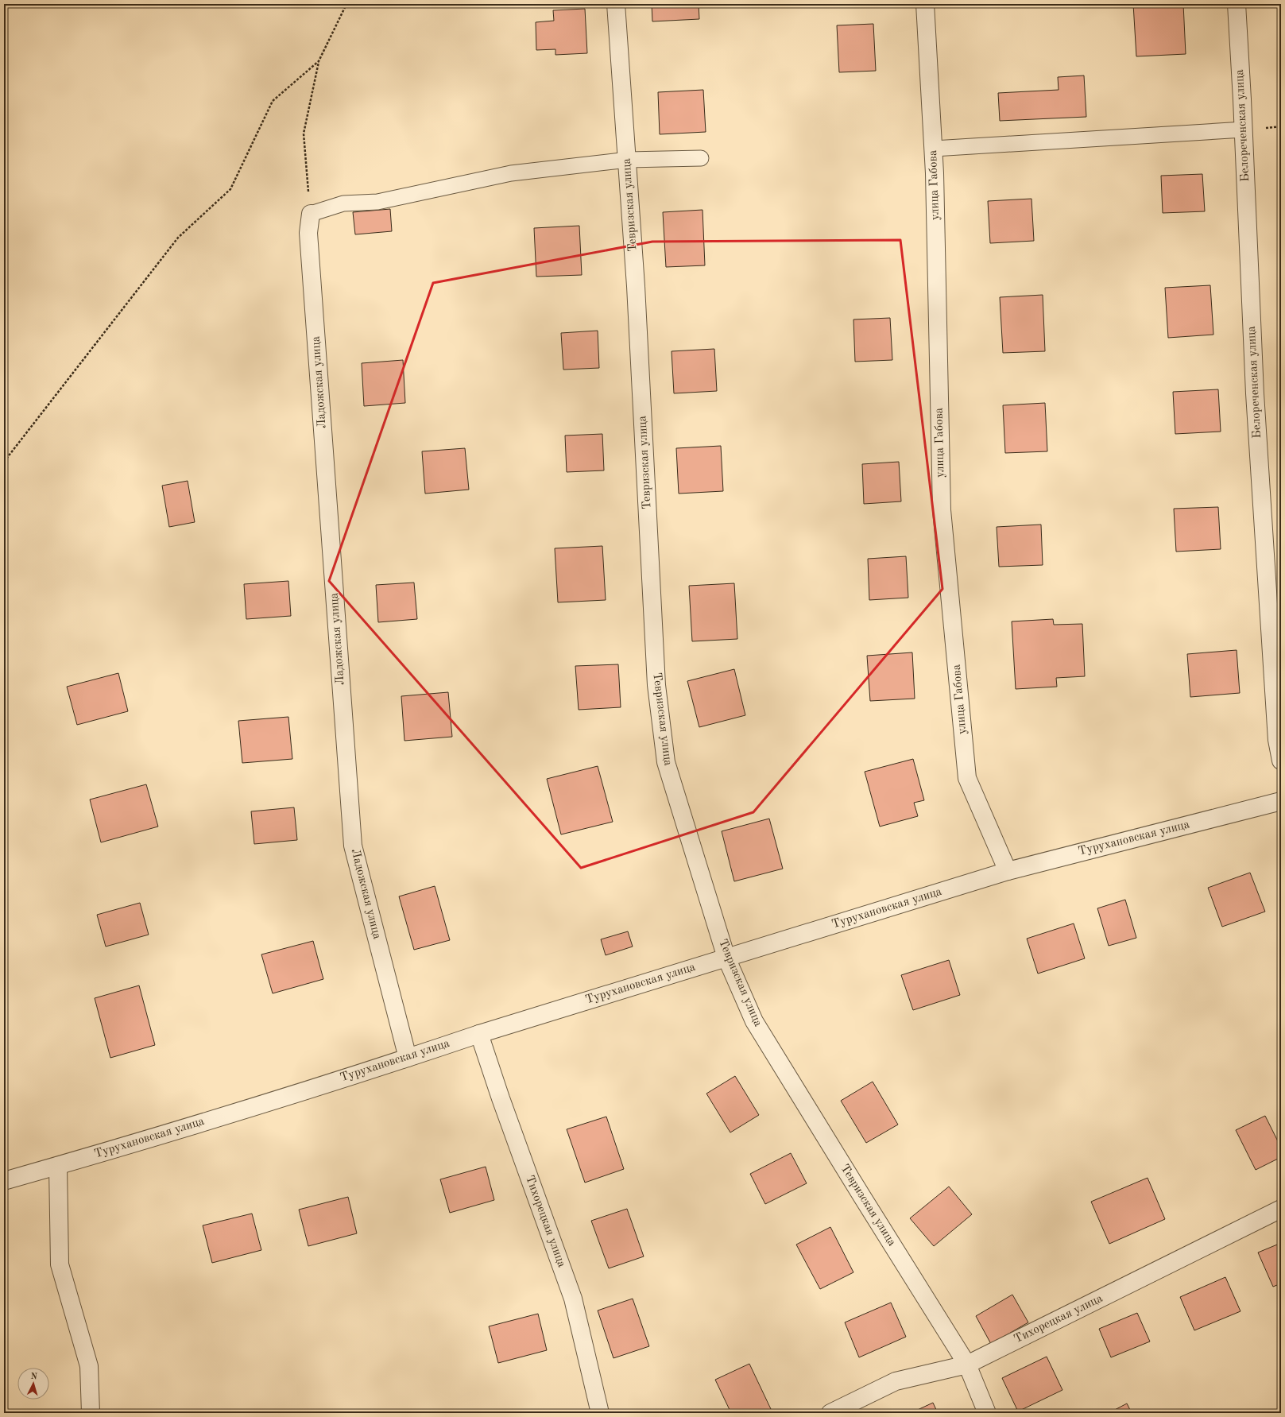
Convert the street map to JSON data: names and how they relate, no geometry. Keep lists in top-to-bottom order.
{
  "streets": {
    "street": [
      "Белореченская улица",
      "улица Габова",
      "Тевризская улица",
      "Ладожская улица",
      "Турухановская улица",
      "Тихорецкая улица"
    ]
  },
  "crossings": [
    ["улица Габова", "Турухановская улица"],
    ["Тевризская улица", "Турухановская улица"],
    ["Тевризская улица", "Тихорецкая улица"],
    ["Ладожская улица", "Турухановская улица"],
    ["Турухановская улица", "Тихорецкая улица"]
  ],
  "north": "top"
}
